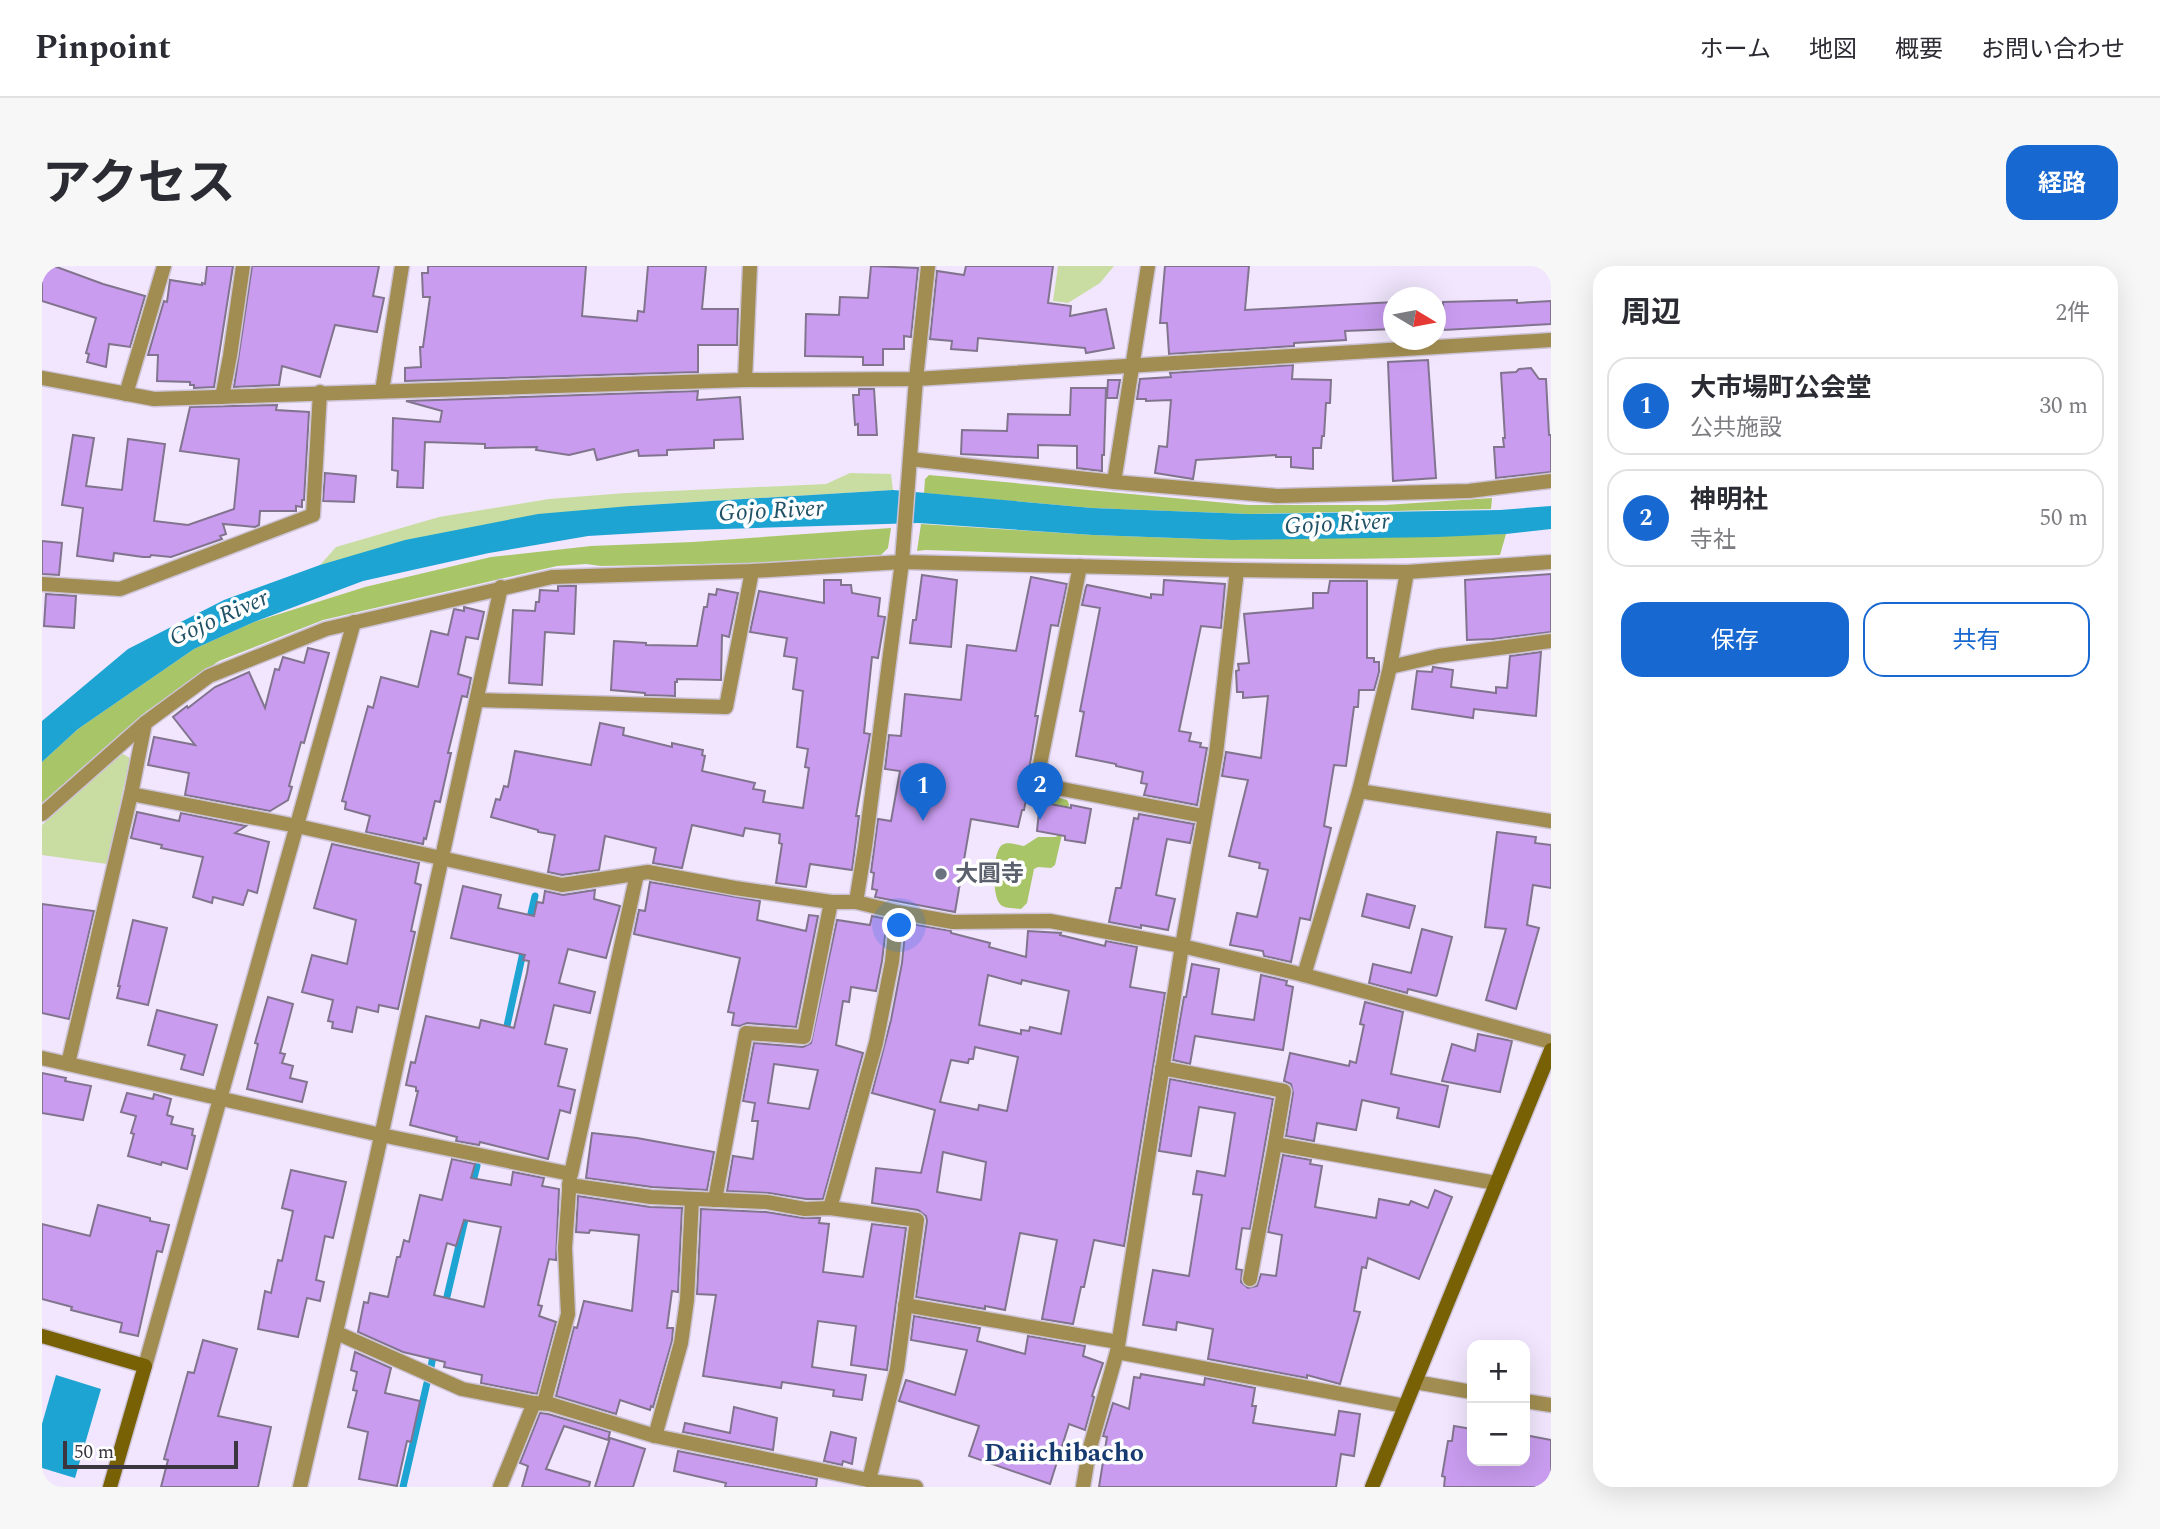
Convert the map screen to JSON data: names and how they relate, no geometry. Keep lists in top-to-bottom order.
{
  "districts": ["Daiichibacho"],
  "water": ["Gojo River"],
  "places": ["大圓寺"],
  "scale_bar": "50 m",
  "north": "right",
  "page": {
    "header": "Pinpoint",
    "nav": [
      "ホーム",
      "地図",
      "概要",
      "お問い合わせ"
    ],
    "title": "アクセス",
    "buttons": [
      "経路",
      ["保存", "共有"]
    ],
    "heading": ["周辺", "2件"],
    "list": [
      {
        "mark": "1",
        "name": "大市場町公会堂",
        "note": "公共施設",
        "value": "30 m"
      },
      {
        "mark": "2",
        "name": "神明社",
        "note": "寺社",
        "value": "50 m"
      }
    ],
    "pins": ["2", "1"],
    "map_buttons": ["+", "−"],
    "scale": "50 m"
  }
}
